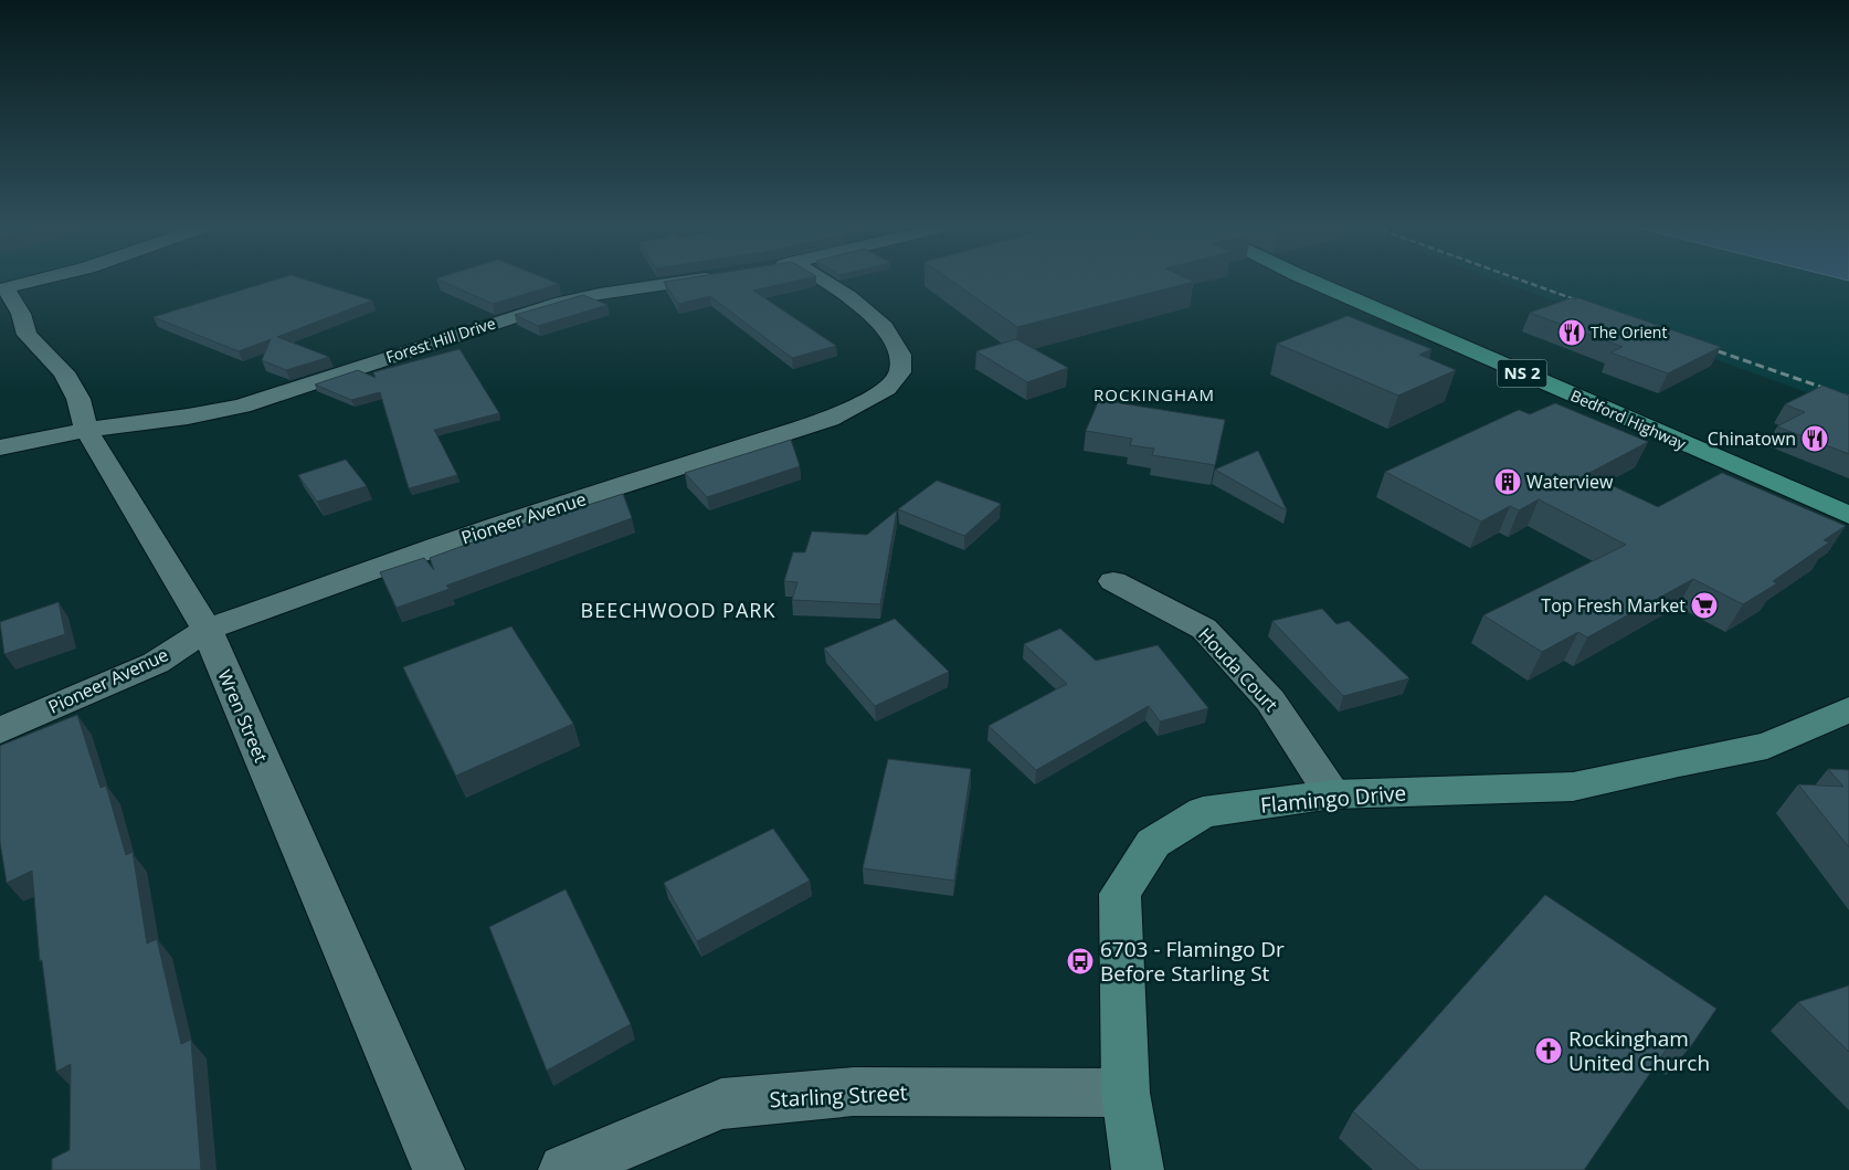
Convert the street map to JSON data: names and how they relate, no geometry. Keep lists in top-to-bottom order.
{
  "streets": {
    "main road": ["NS 2", "Bedford Highway"],
    "street": [
      "Forest Hill Drive",
      "Pioneer Avenue",
      "Houda Court",
      "Wren Street",
      "Flamingo Drive",
      "Starling Street"
    ]
  },
  "crossings": [
    ["Forest Hill Drive", "Wren Street"],
    ["Pioneer Avenue", "Wren Street"],
    ["Houda Court", "Flamingo Drive"],
    ["Flamingo Drive", "Starling Street"]
  ],
  "districts": ["ROCKINGHAM", "BEECHWOOD PARK"],
  "places": {
    "restaurant": ["The Orient", "Chinatown"],
    "building": ["Waterview"],
    "supermarket": ["Top Fresh Market"],
    "bus stop": ["6703 - Flamingo Dr Before Starling St"],
    "church": ["Rockingham United Church"]
  }
}
